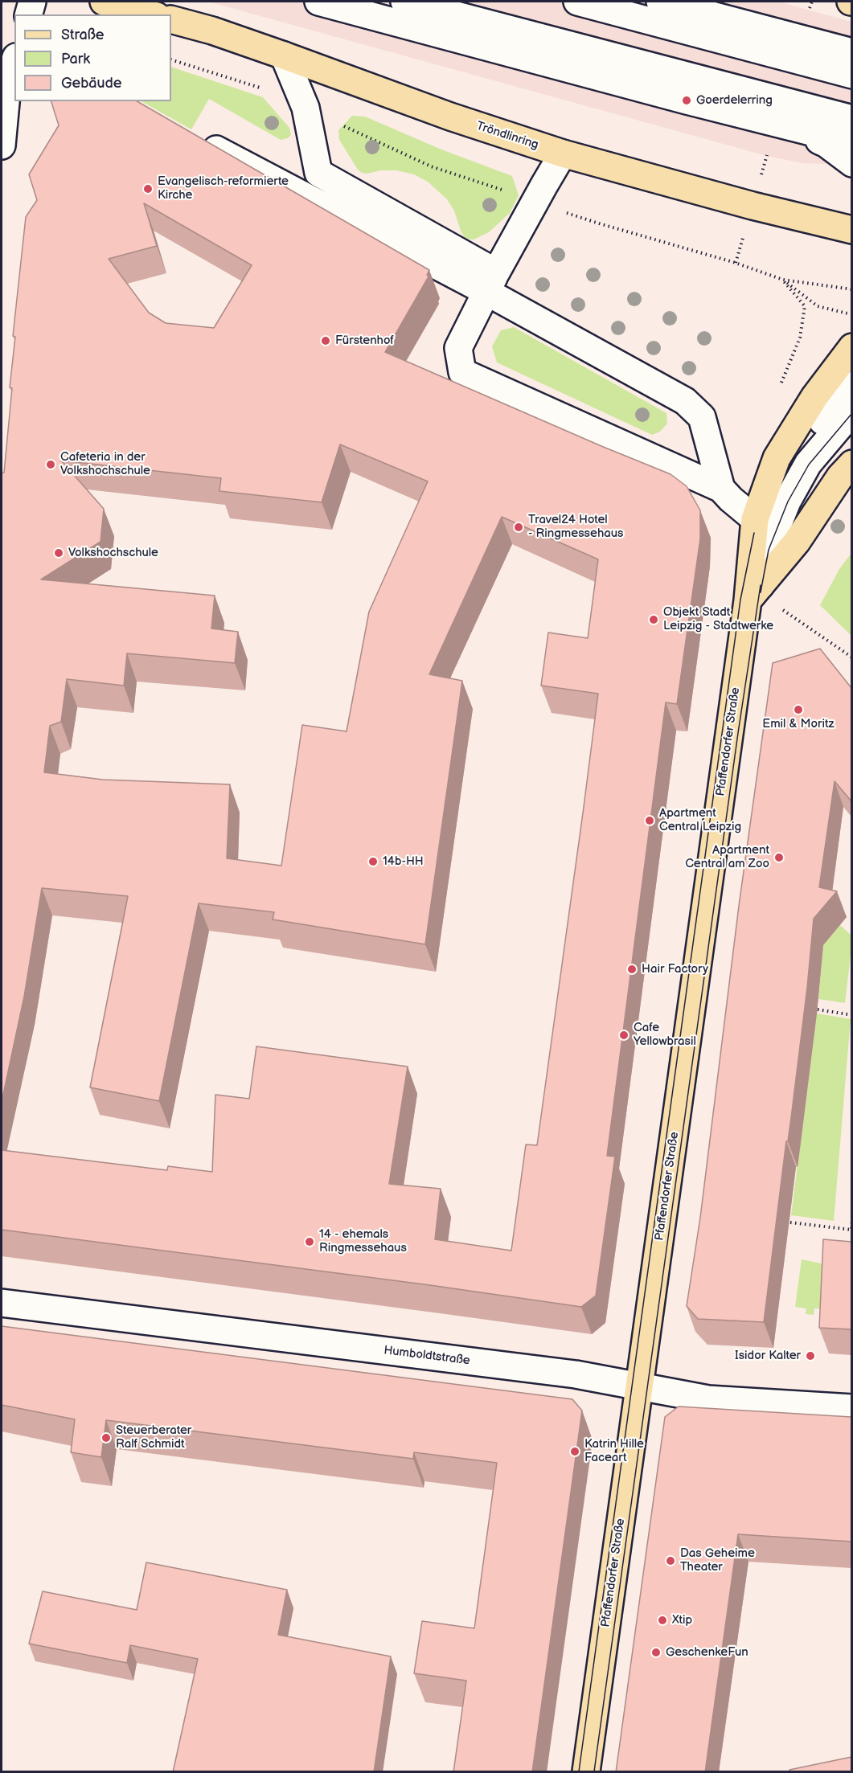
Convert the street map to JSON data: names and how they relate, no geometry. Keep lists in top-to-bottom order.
{
  "streets": {
    "main road": ["Tröndlinring", "Pfaffendorfer Straße"],
    "street": ["Humboldtstraße"]
  },
  "crossings": [
    ["Pfaffendorfer Straße", "Humboldtstraße"]
  ],
  "places": [
    "Goerdelerring",
    "Evangelisch-reformierte Kirche",
    "Fürstenhof",
    "Cafeteria in der Volkshochschule",
    "Travel24 Hotel - Ringmessehaus",
    "Volkshochschule",
    "Objekt Stadt Leipzig - Stadtwerke",
    "Emil & Moritz",
    "Apartment Central Leipzig",
    "Apartment Central am Zoo",
    "14b-HH",
    "Hair Factory",
    "Cafe Yellowbrasil",
    "14 - ehemals Ringmessehaus",
    "Isidor Kalter",
    "Steuerberater Ralf Schmidt",
    "Katrin Hille Faceart",
    "Das Geheime Theater",
    "Xtip",
    "GeschenkeFun"
  ],
  "legend": ["Straße", "Park", "Gebäude"]
}
